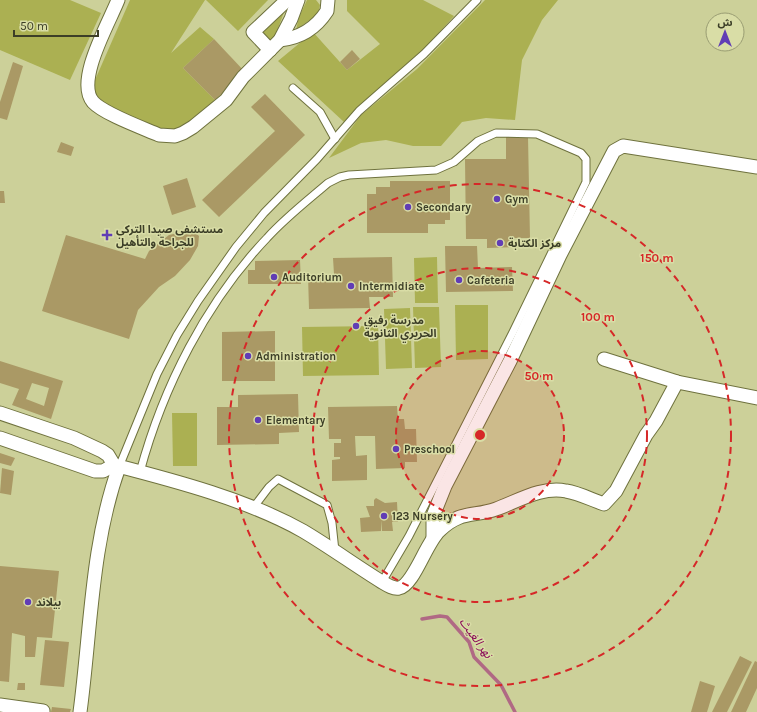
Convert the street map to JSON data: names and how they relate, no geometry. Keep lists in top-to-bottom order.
{
  "water": ["نهر الغيث"],
  "places": {
    "other": [
      "Gym",
      "Secondary",
      "مركز الكتابة",
      "Auditorium",
      "Cafeteria",
      "Intermidiate",
      "مدرسة رفيق الحريري الثانوية",
      "Administration",
      "Elementary",
      "Preschool",
      "123 Nursery",
      "بيلاند"
    ],
    "health": ["مستشفى صيدا التركي للجراحة والتأهيل"]
  },
  "scale_bar": "50 m",
  "north": "top",
  "rings": ["150 m", "100 m", "50 m"]
}
